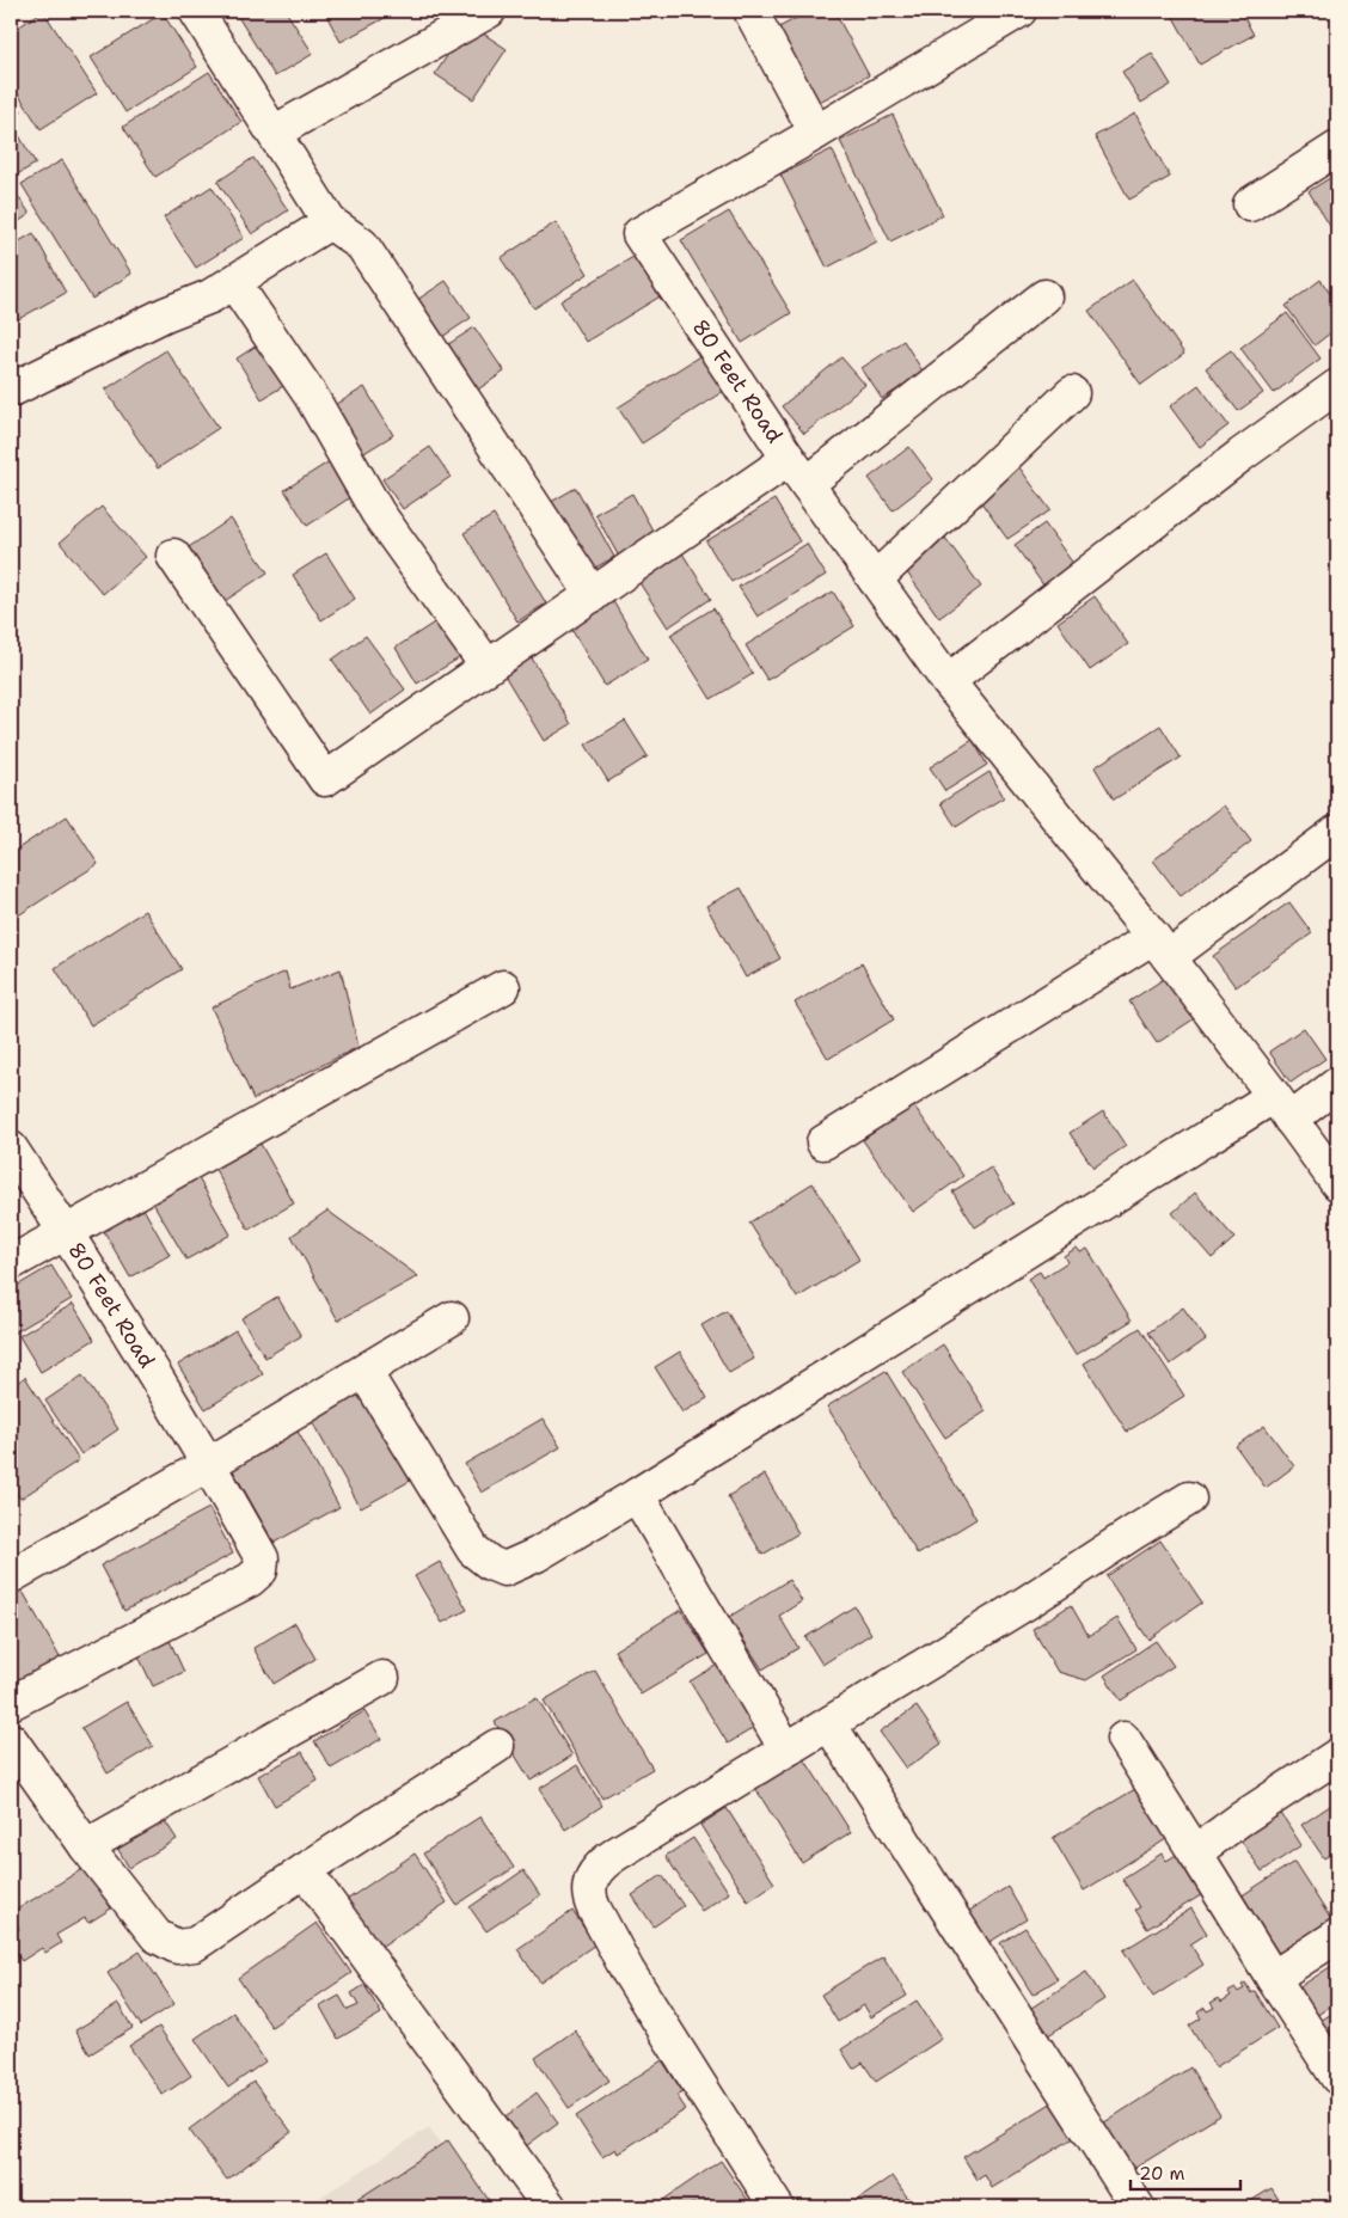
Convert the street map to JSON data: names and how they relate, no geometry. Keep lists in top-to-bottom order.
{
  "streets": {
    "street": ["80 Feet Road"]
  },
  "scale_bar": "20 m"
}
